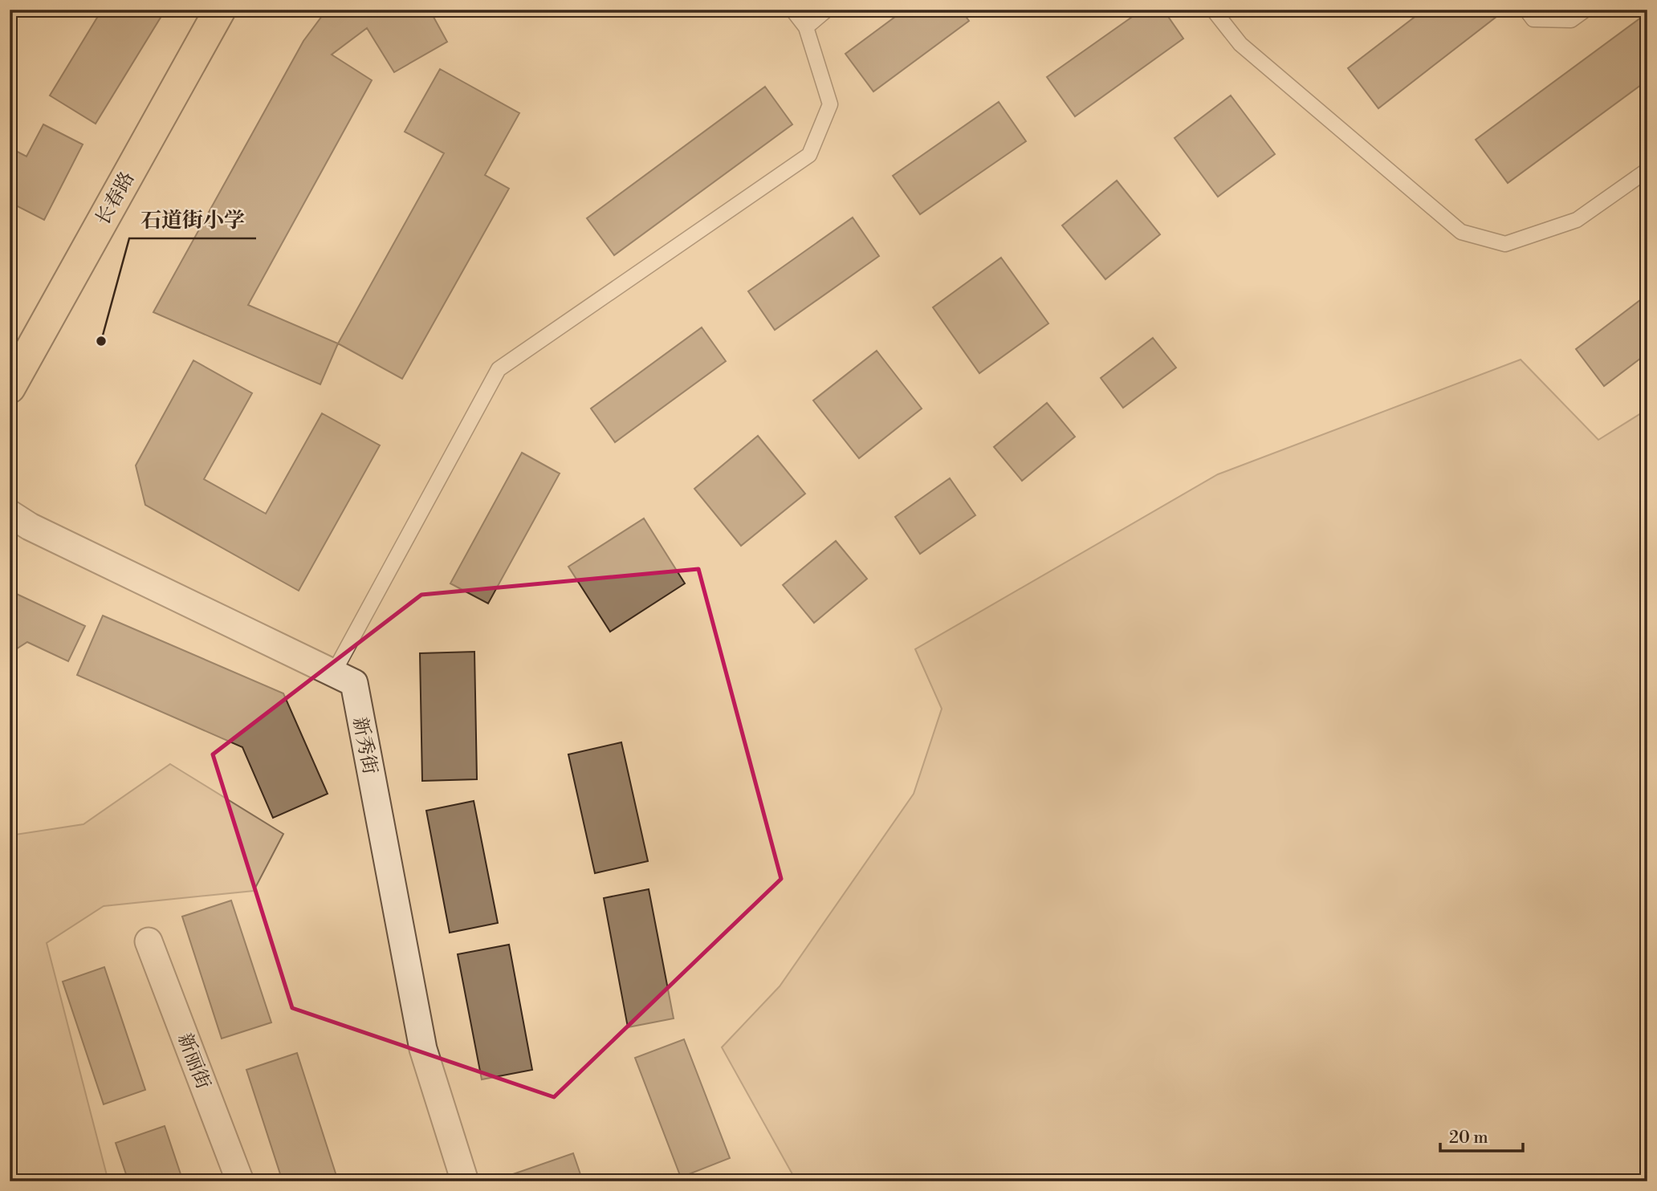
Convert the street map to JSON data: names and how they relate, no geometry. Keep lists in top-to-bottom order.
{
  "streets": {
    "main road": ["长春路"],
    "street": ["新秀街", "新丽街"]
  },
  "places": ["石道街小学"],
  "scale_bar": "20 m"
}
